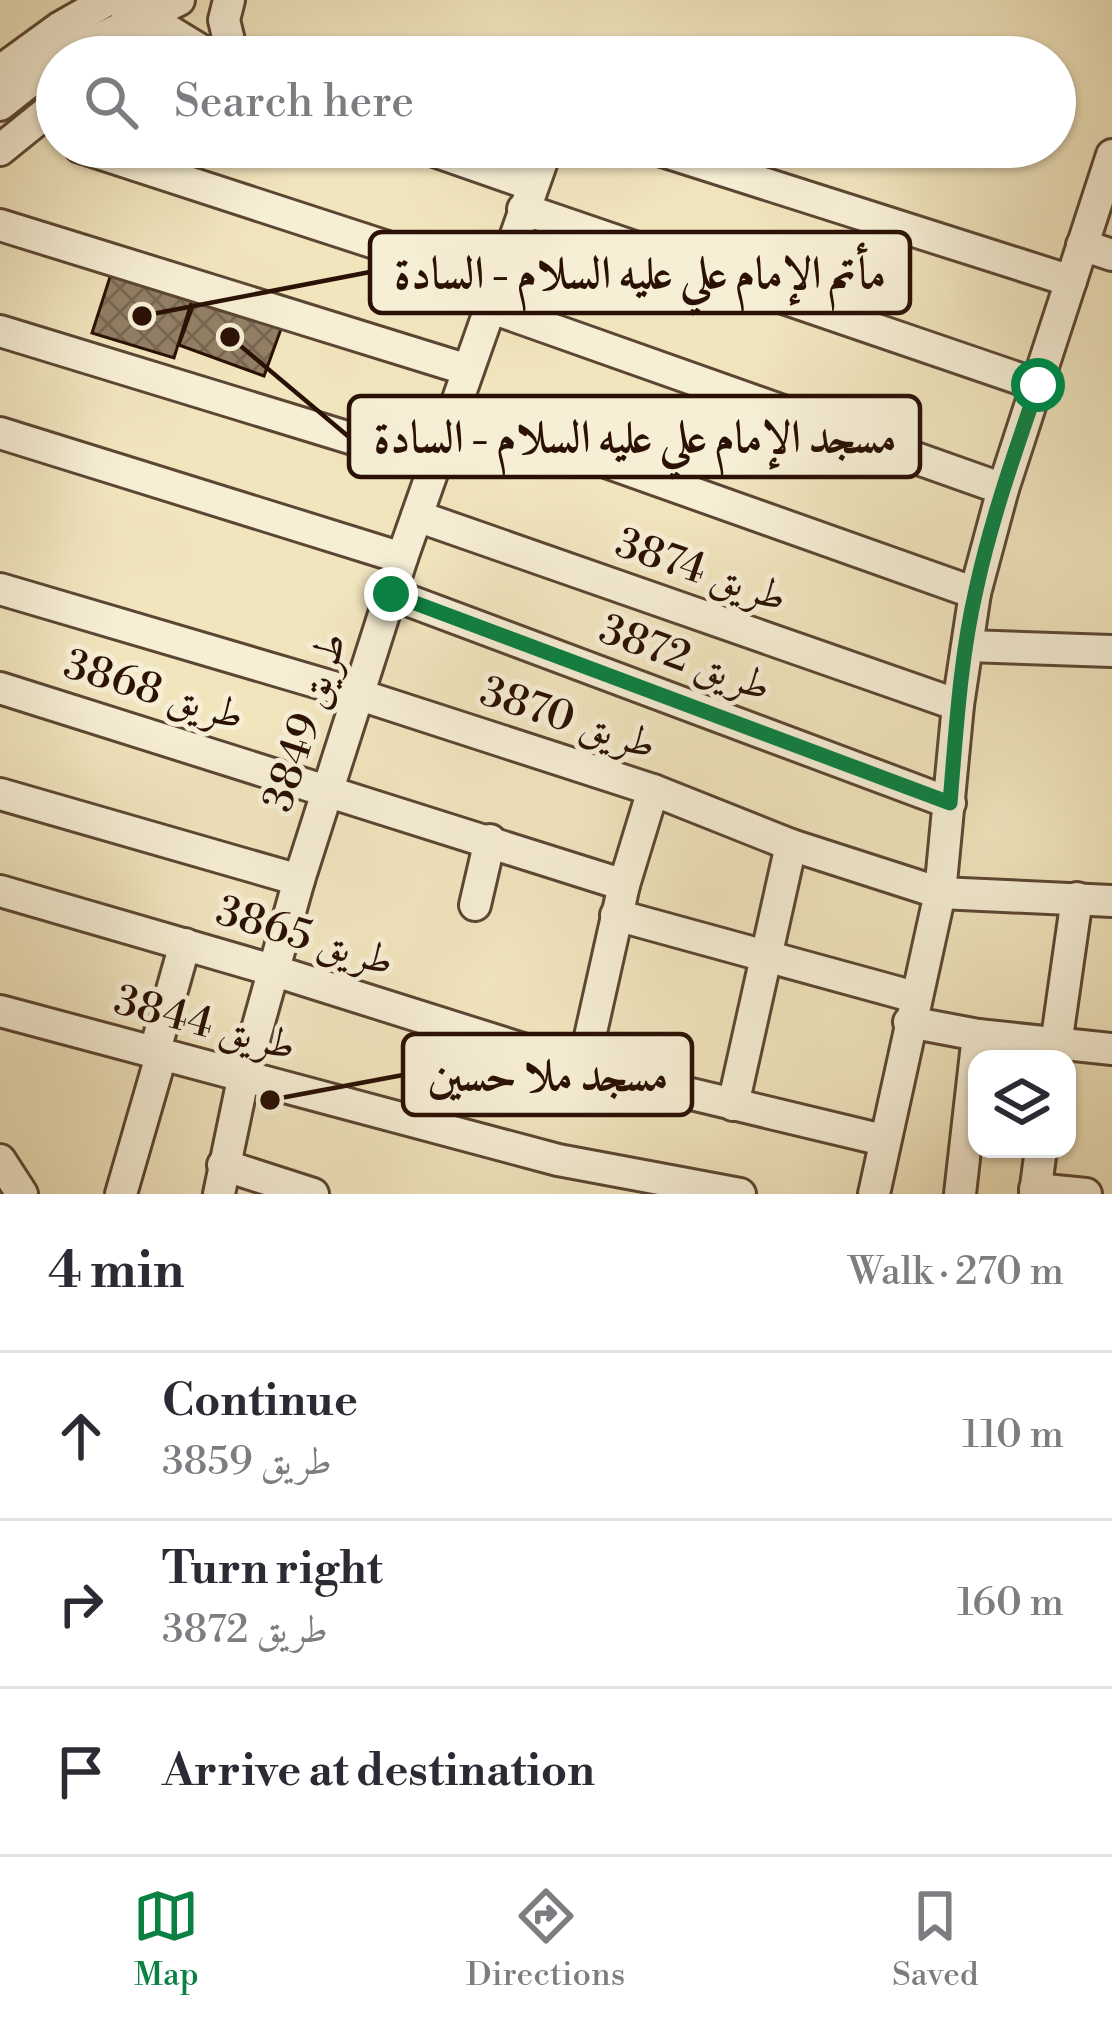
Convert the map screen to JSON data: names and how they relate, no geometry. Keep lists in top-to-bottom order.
{
  "streets": {
    "street": [
      "طريق 3874",
      "طريق 3872",
      "طريق 3868",
      "طريق 3870",
      "طريق 3849",
      "طريق 3865",
      "طريق 3844"
    ]
  },
  "crossings": [
    ["طريق 3874", "طريق 3849"],
    ["طريق 3872", "طريق 3849"],
    ["طريق 3868", "طريق 3849"],
    ["طريق 3870", "طريق 3849"],
    ["طريق 3849", "طريق 3865"],
    ["طريق 3849", "طريق 3844"]
  ],
  "places": ["مأتم الإمام علي عليه السلام - السادة", "مسجد الإمام علي عليه السلام - السادة", "مسجد ملا حسين"],
  "page": {
    "search": "Search here",
    "heading": ["4 min", "Walk · 270 m"],
    "list": [
      ["Continue", "طريق 3859", "110 m"],
      ["Turn right", "طريق 3872", "160 m"],
      "Arrive at destination"
    ],
    "nav": ["Map", "Directions", "Saved"]
  }
}
